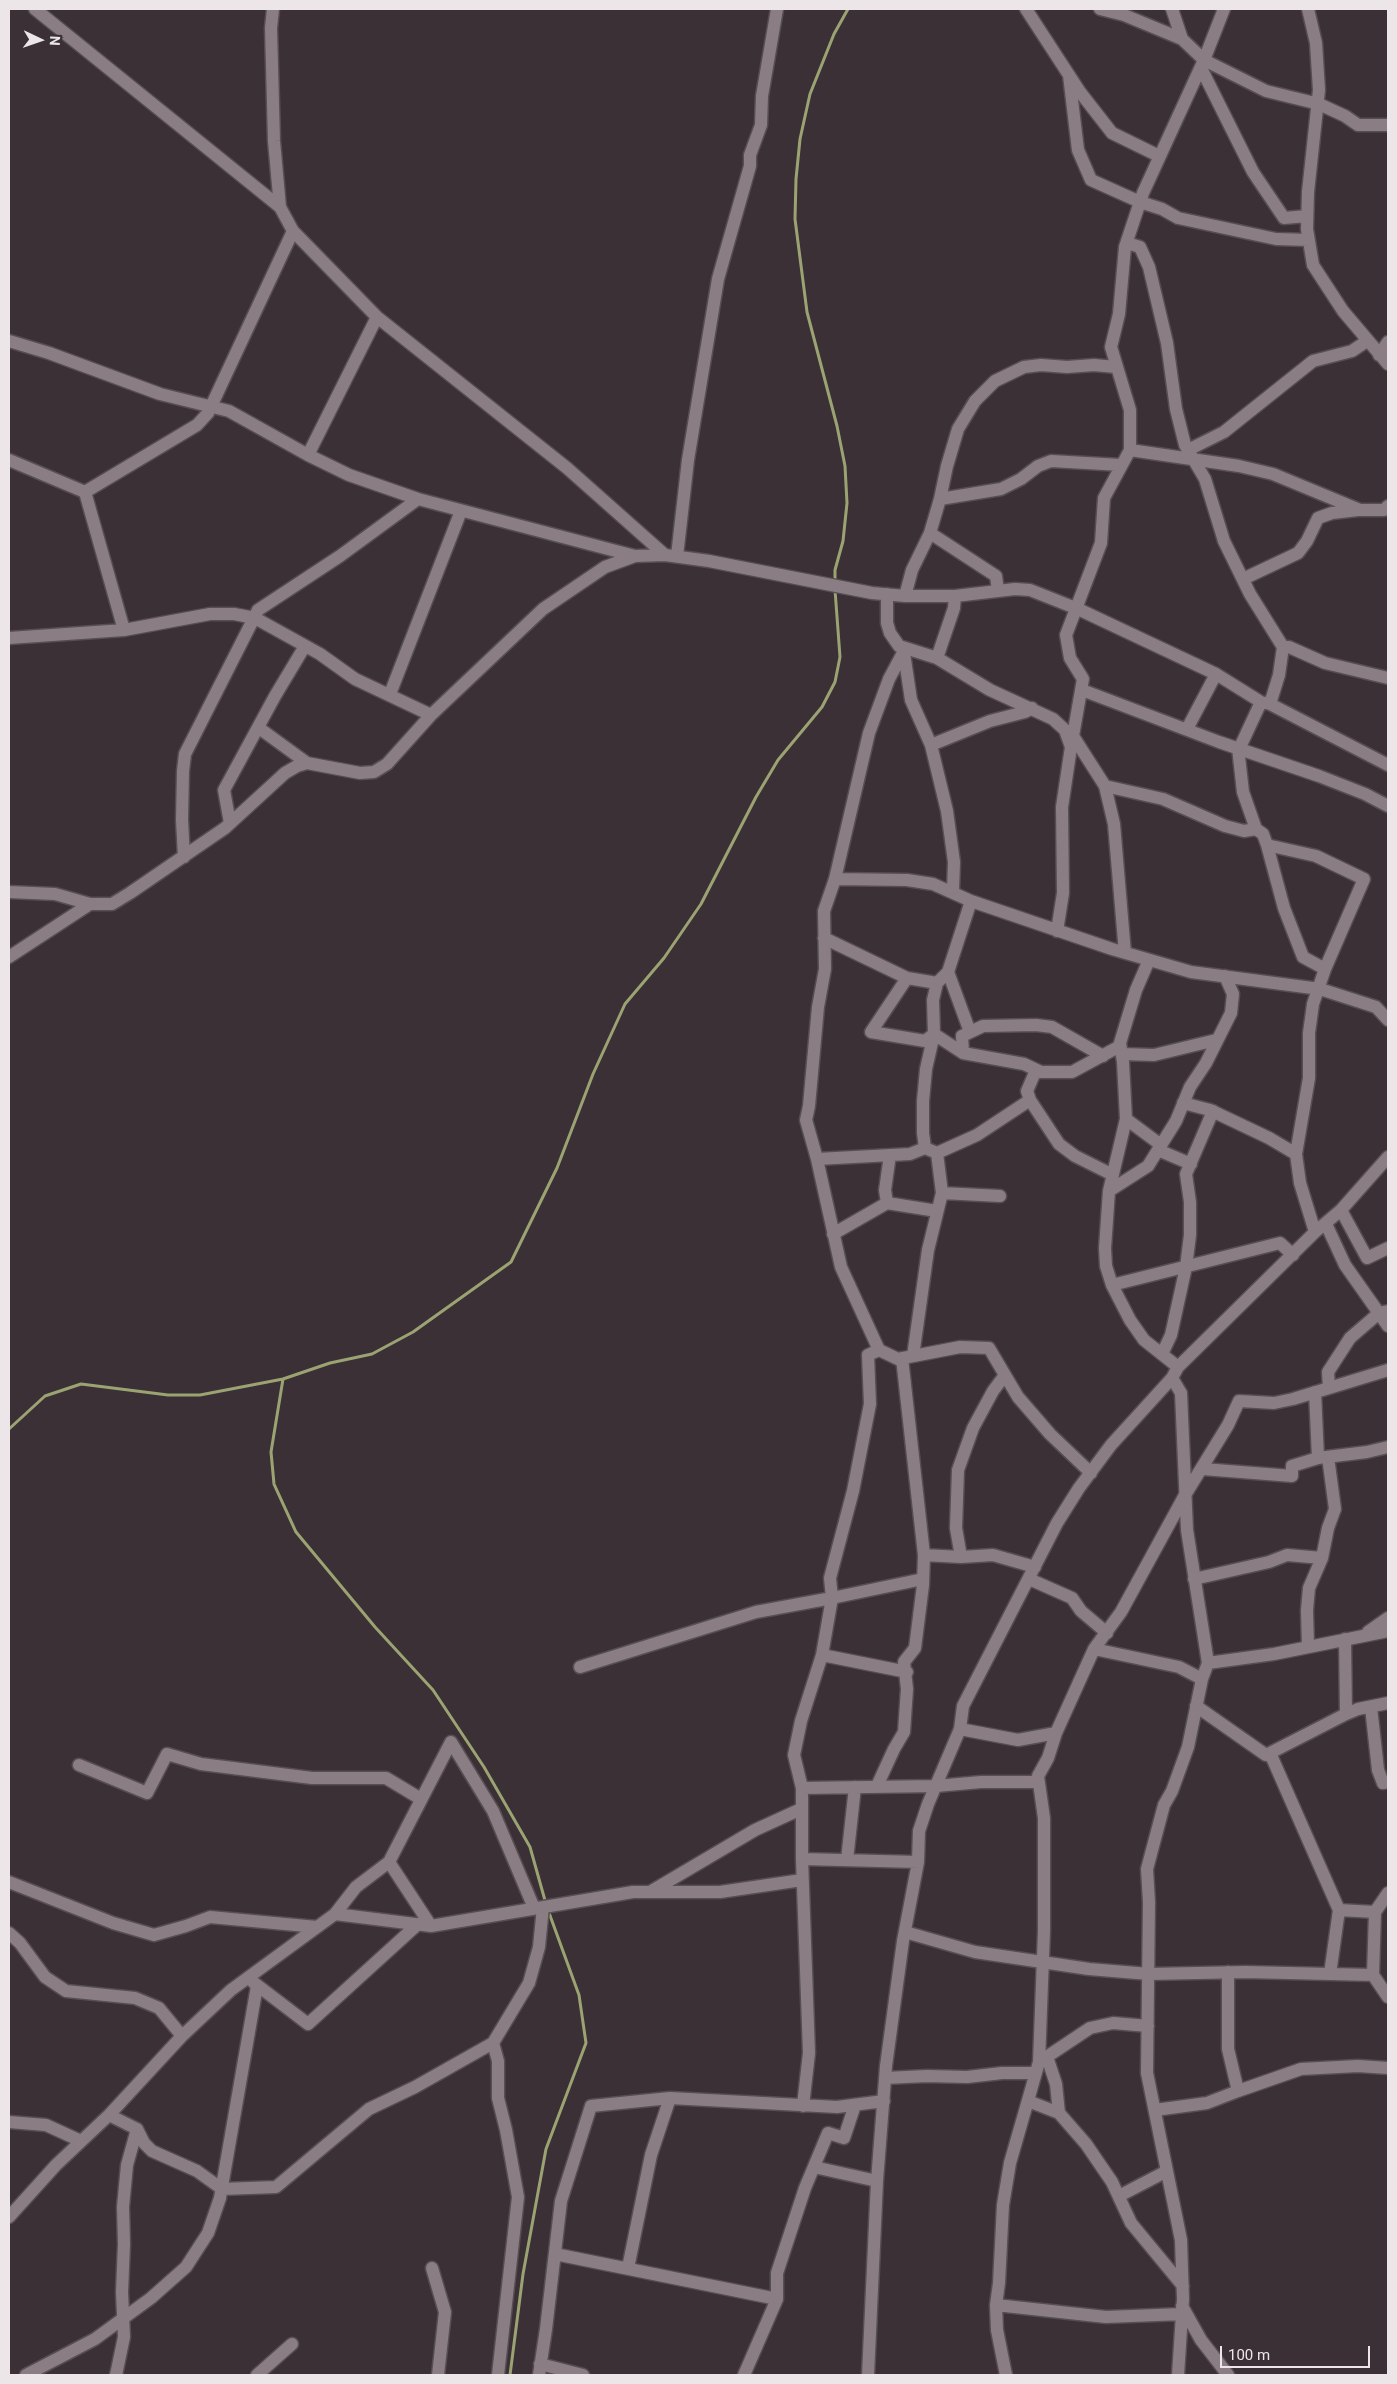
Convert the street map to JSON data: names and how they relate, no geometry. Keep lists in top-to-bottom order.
{
  "scale_bar": "100 m",
  "north": "right"
}
